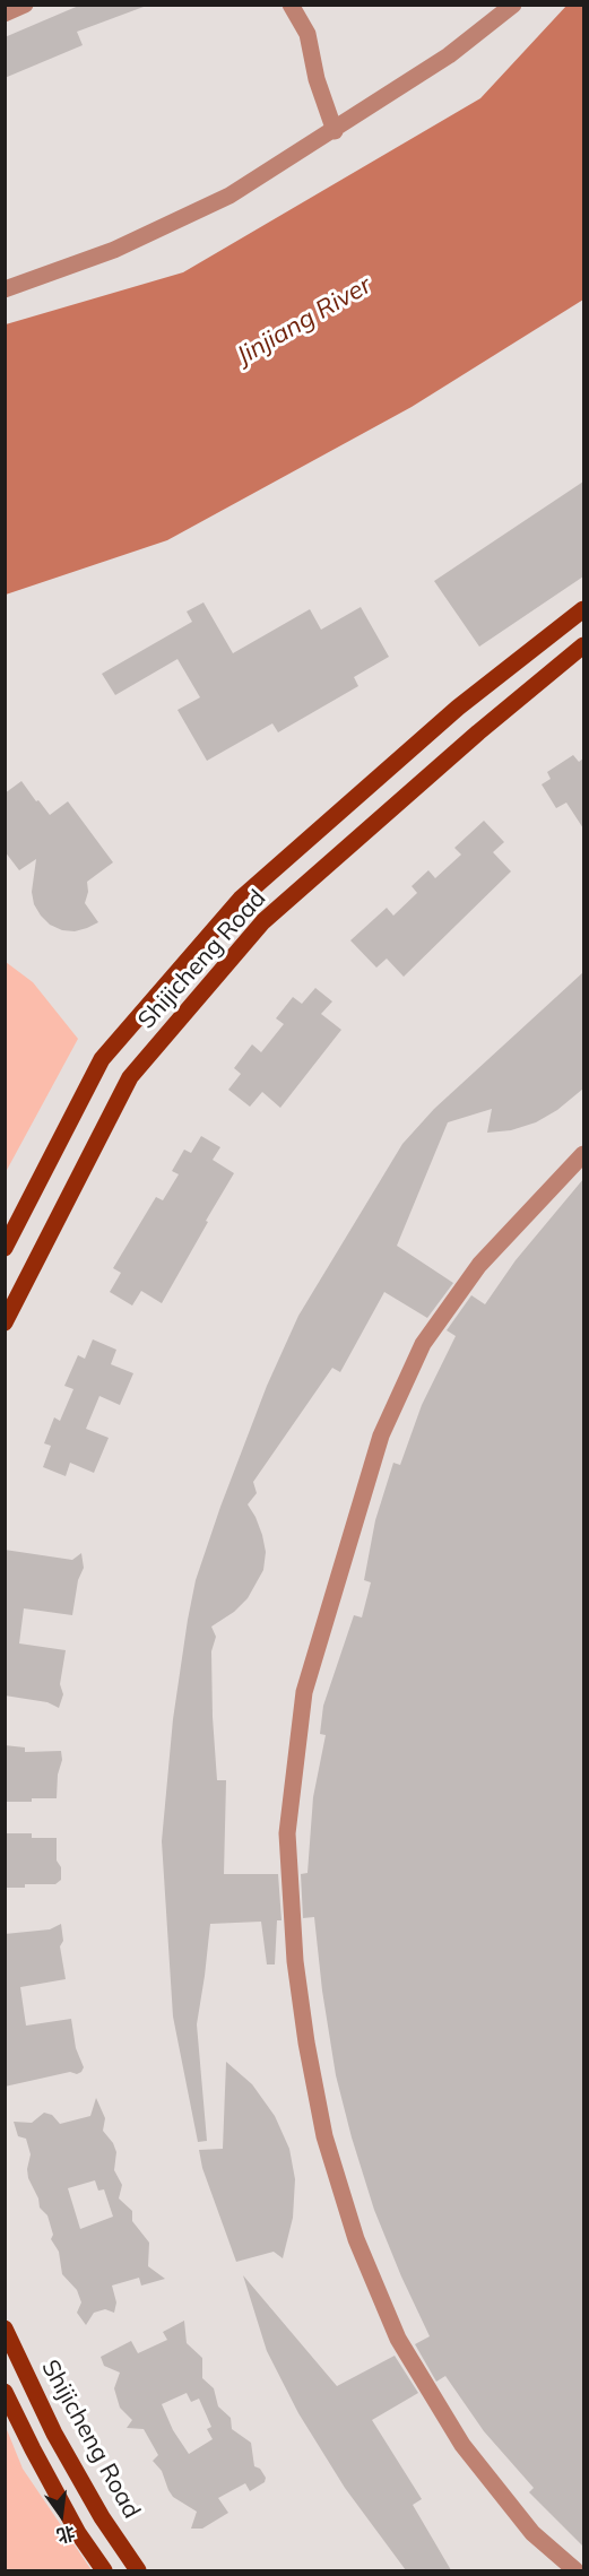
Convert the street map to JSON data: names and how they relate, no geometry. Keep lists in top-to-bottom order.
{
  "streets": {
    "main road": ["Shijicheng Road"]
  },
  "water": ["Jinjiang River"],
  "north": "bottom"
}
